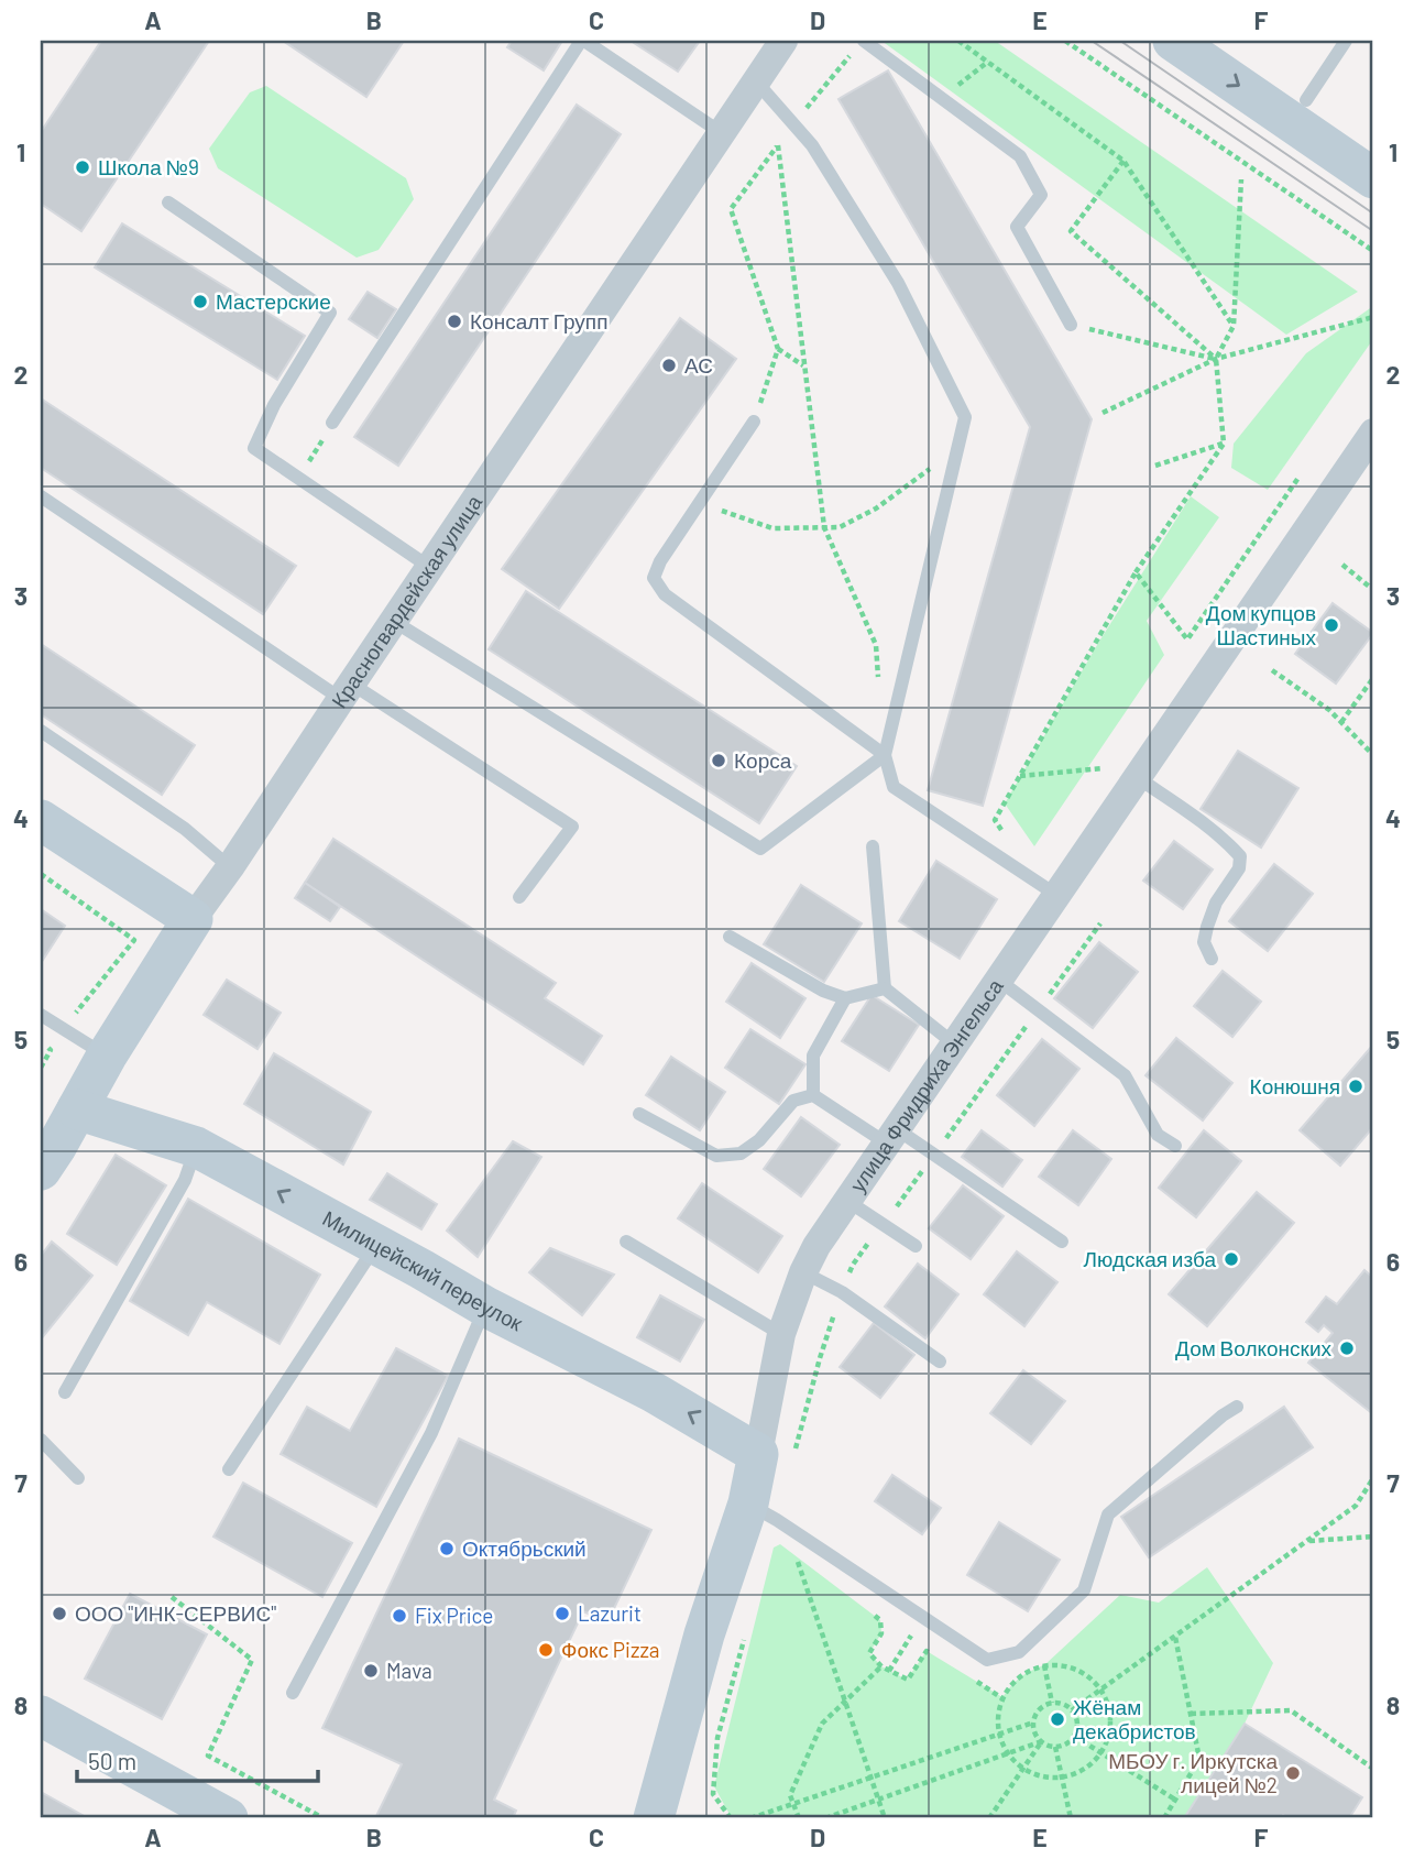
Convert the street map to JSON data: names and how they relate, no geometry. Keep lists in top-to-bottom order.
{
  "streets": {
    "street": ["Красногвардейская улица", "улица Фридриха Энгельса", "Милицейский переулок"]
  },
  "crossings": [
    ["Красногвардейская улица", "Милицейский переулок"],
    ["улица Фридриха Энгельса", "Милицейский переулок"]
  ],
  "one_way": ["Милицейский переулок"],
  "places": [
    "Школа №9",
    "Мастерские",
    "Консалт Групп",
    "АС",
    "Дом купцов Шастиных",
    "Корса",
    "Конюшня",
    "Людская изба",
    "Дом Волконских",
    "Октябрьский",
    "ООО \"ИНК-СЕРВИС\"",
    "Lazurit",
    "Fix Price",
    "Фокс Pizza",
    "Mava",
    "Жёнам декабристов",
    "МБОУ г. Иркутска лицей №2"
  ],
  "scale_bar": "50 m",
  "grid": {
    "columns": [
      "A",
      "B",
      "C",
      "D",
      "E",
      "F"
    ],
    "rows": [
      "1",
      "2",
      "3",
      "4",
      "5",
      "6",
      "7",
      "8"
    ]
  }
}
